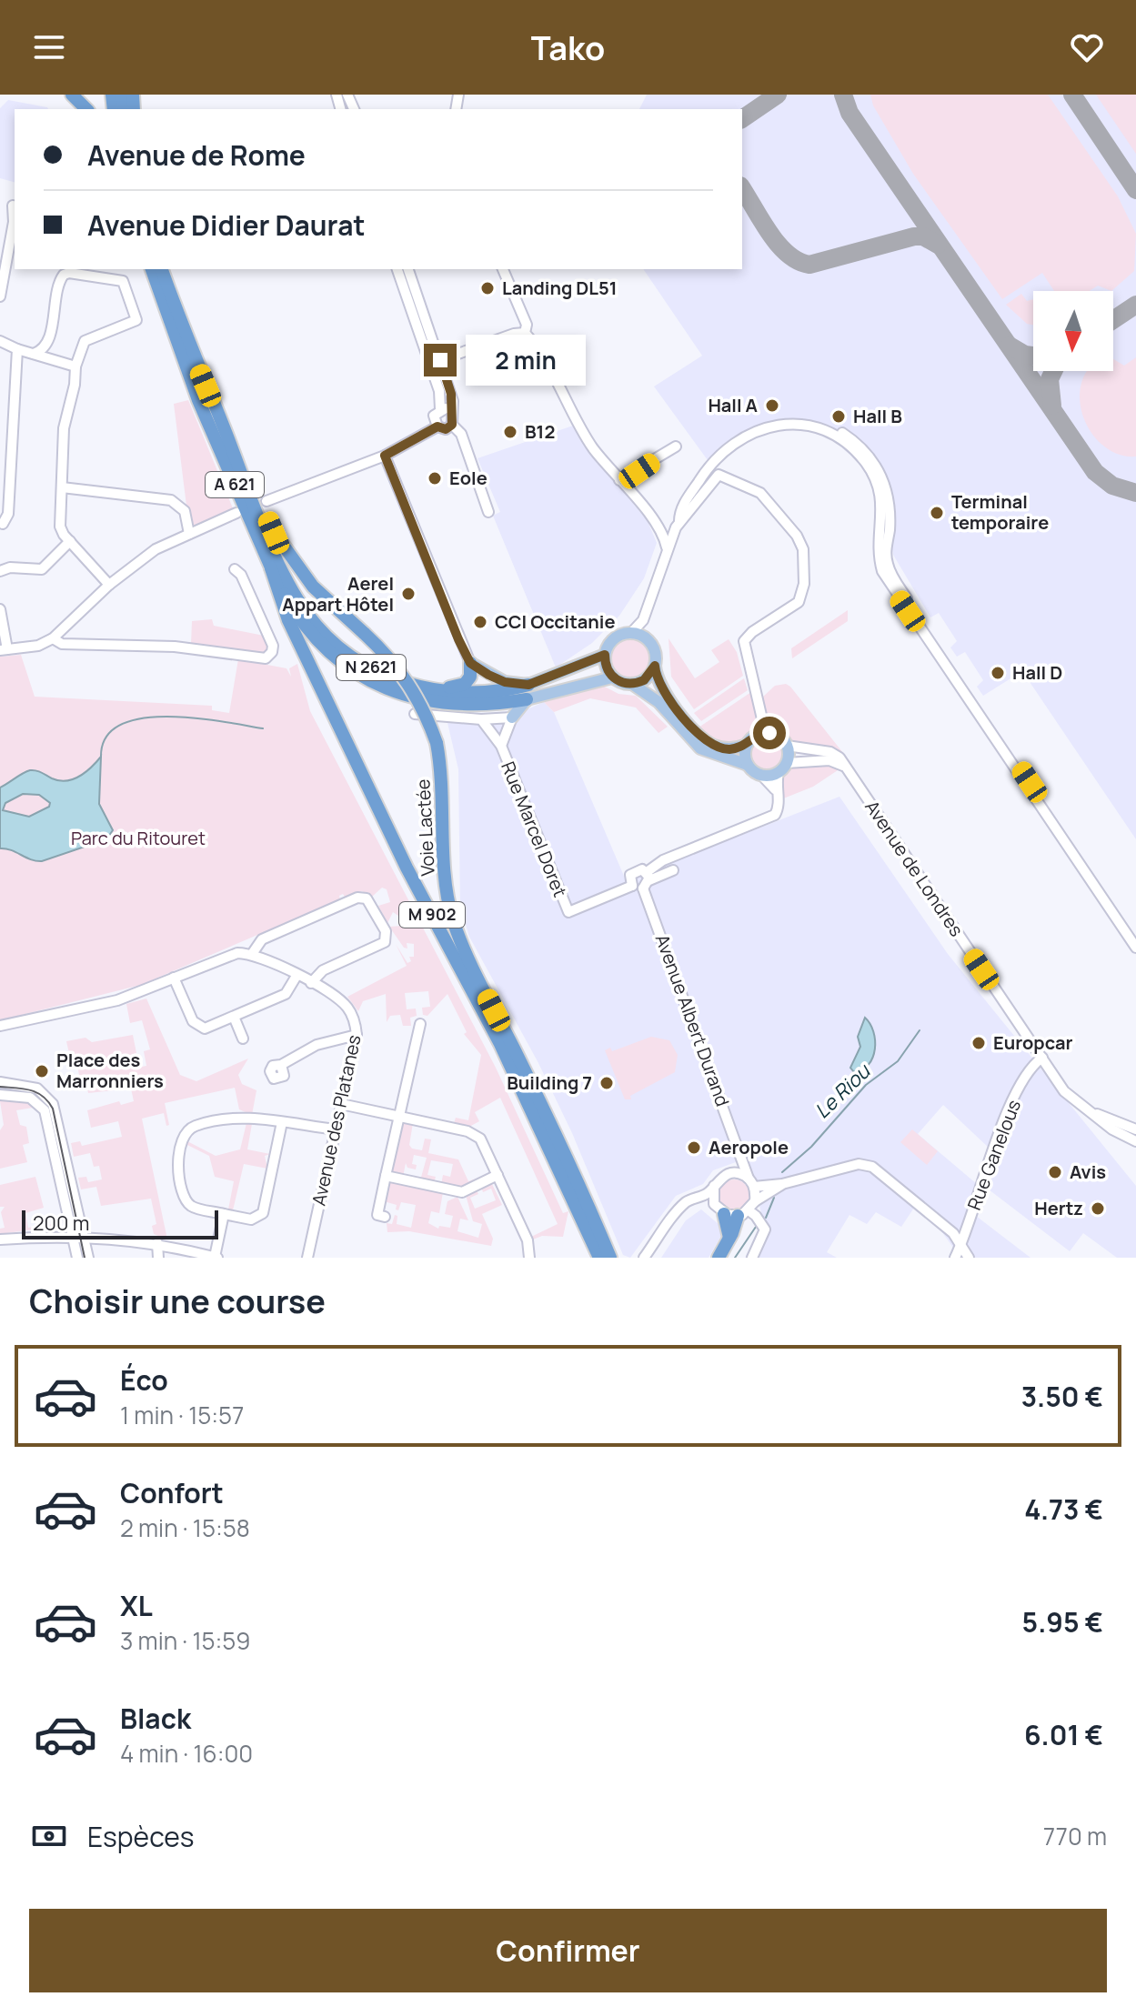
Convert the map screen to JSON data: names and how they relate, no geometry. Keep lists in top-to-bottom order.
{
  "streets": {
    "highway": [
      "A 621",
      "N 2621",
      "Voie Lactée",
      "M 902"
    ],
    "street": [
      "Rue Marcel Doret",
      "Avenue de Londres",
      "Avenue Albert Durand",
      "Avenue des Platanes",
      "Rue Ganelous"
    ]
  },
  "crossings": [
    ["A 621", "N 2621"],
    ["A 621", "Voie Lactée"],
    ["N 2621", "Voie Lactée"],
    ["Avenue de Londres", "Rue Ganelous"]
  ],
  "water": ["Le Riou"],
  "parks": ["Parc du Ritouret"],
  "places": [
    "Landing DL51",
    "Hall A",
    "Hall B",
    "B12",
    "Eole",
    "Terminal temporaire",
    "Aerel Appart Hôtel",
    "CCI Occitanie",
    "Hall D",
    "Europcar",
    "Place des Marronniers",
    "Building 7",
    "Aeropole",
    "Avis",
    "Hertz"
  ],
  "scale_bar": "200 m",
  "north": "bottom",
  "page": {
    "header": "Tako",
    "banner": ["Avenue de Rome", "Avenue Didier Daurat"],
    "bubble": "2 min",
    "scale": "200 m",
    "heading": "Choisir une course",
    "list": [
      {
        "name": "Éco",
        "note": "1 min · 15:57",
        "value": "3.50 €"
      },
      {
        "name": "Confort",
        "note": "2 min · 15:58",
        "value": "4.73 €"
      },
      {
        "name": "XL",
        "note": "3 min · 15:59",
        "value": "5.95 €"
      },
      {
        "name": "Black",
        "note": "4 min · 16:00",
        "value": "6.01 €"
      }
    ],
    "pay": ["Espèces", "770 m"],
    "buttons": "Confirmer"
  }
}
